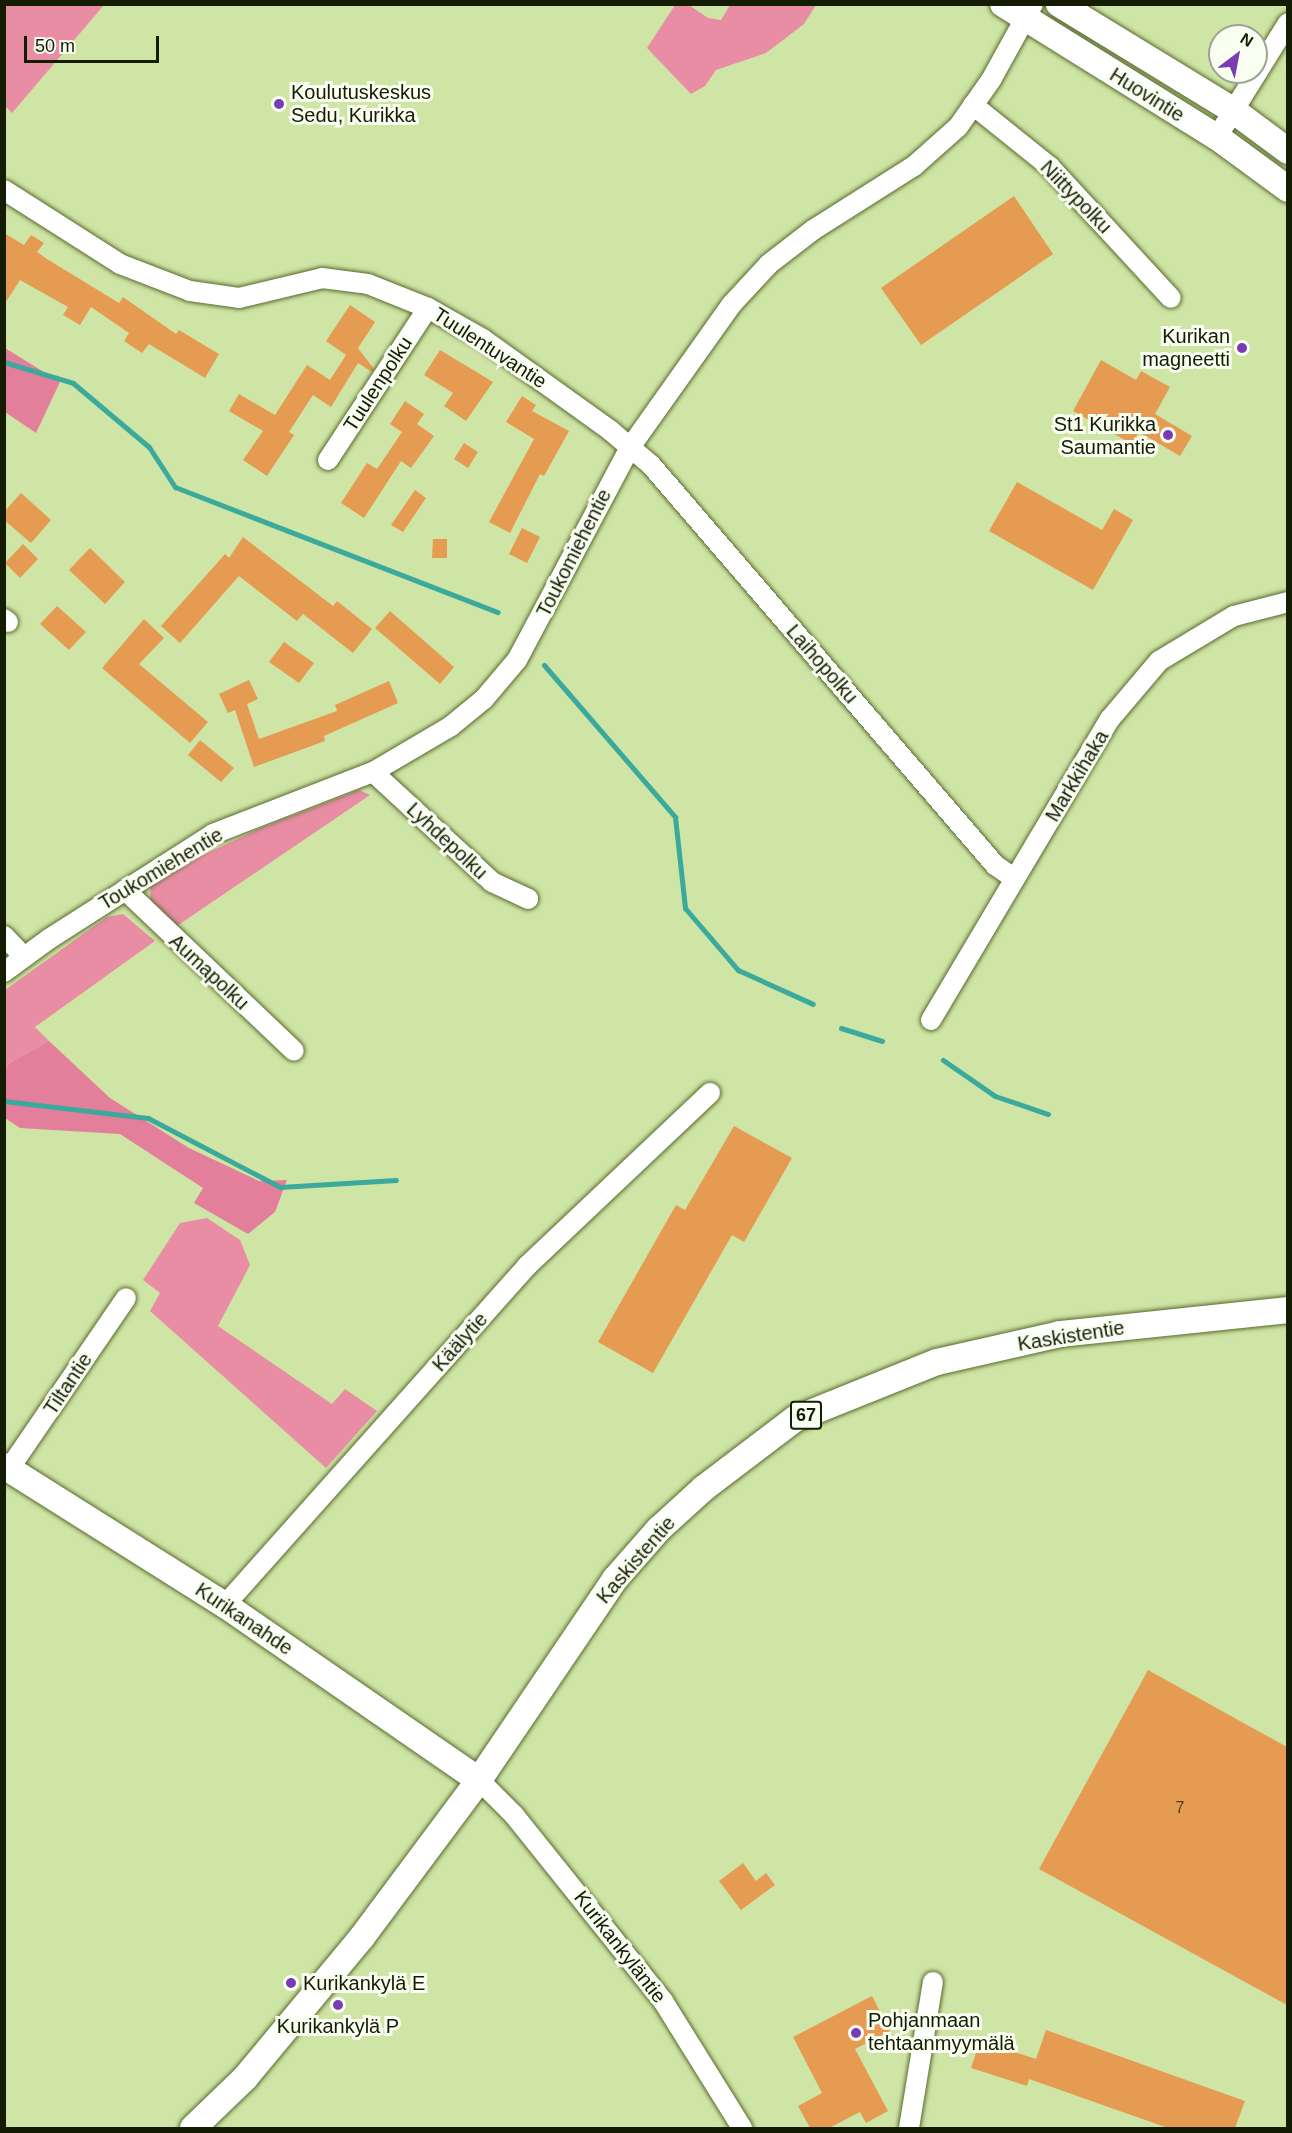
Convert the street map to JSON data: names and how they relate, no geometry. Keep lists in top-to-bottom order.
{
  "streets": {
    "main road": [
      "Huovintie",
      "Kaskistentie",
      "67",
      "Kurikanahde"
    ],
    "street": [
      "Niittypolku",
      "Tuulentuvantie",
      "Tuulenpolku",
      "Toukomiehentie",
      "Laihopolku",
      "Markkihaka",
      "Lyhdepolku",
      "Aumapolku",
      "Käälytie",
      "Tiltantie",
      "Kurikankyläntie"
    ]
  },
  "crossings": [
    ["Huovintie", "Toukomiehentie"],
    ["Niittypolku", "Toukomiehentie"],
    ["Tuulentuvantie", "Tuulenpolku"],
    ["Tuulentuvantie", "Toukomiehentie"],
    ["Tuulentuvantie", "Laihopolku"],
    ["Toukomiehentie", "Laihopolku"],
    ["Toukomiehentie", "Lyhdepolku"],
    ["Toukomiehentie", "Aumapolku"],
    ["Laihopolku", "Markkihaka"],
    ["Kaskistentie", "Kurikanahde"],
    ["Kaskistentie", "Kurikankyläntie"],
    ["Käälytie", "Kurikanahde"],
    ["Tiltantie", "Kurikanahde"],
    ["Kurikanahde", "Kurikankyläntie"]
  ],
  "places": [
    "Koulutuskeskus Sedu, Kurikka",
    "Kurikan magneetti",
    "St1 Kurikka Saumantie",
    "Kurikankylä E",
    "Kurikankylä P",
    "Pohjanmaan tehtaanmyymälä"
  ],
  "house_numbers": ["7"],
  "scale_bar": "50 m",
  "north": "top right"
}
